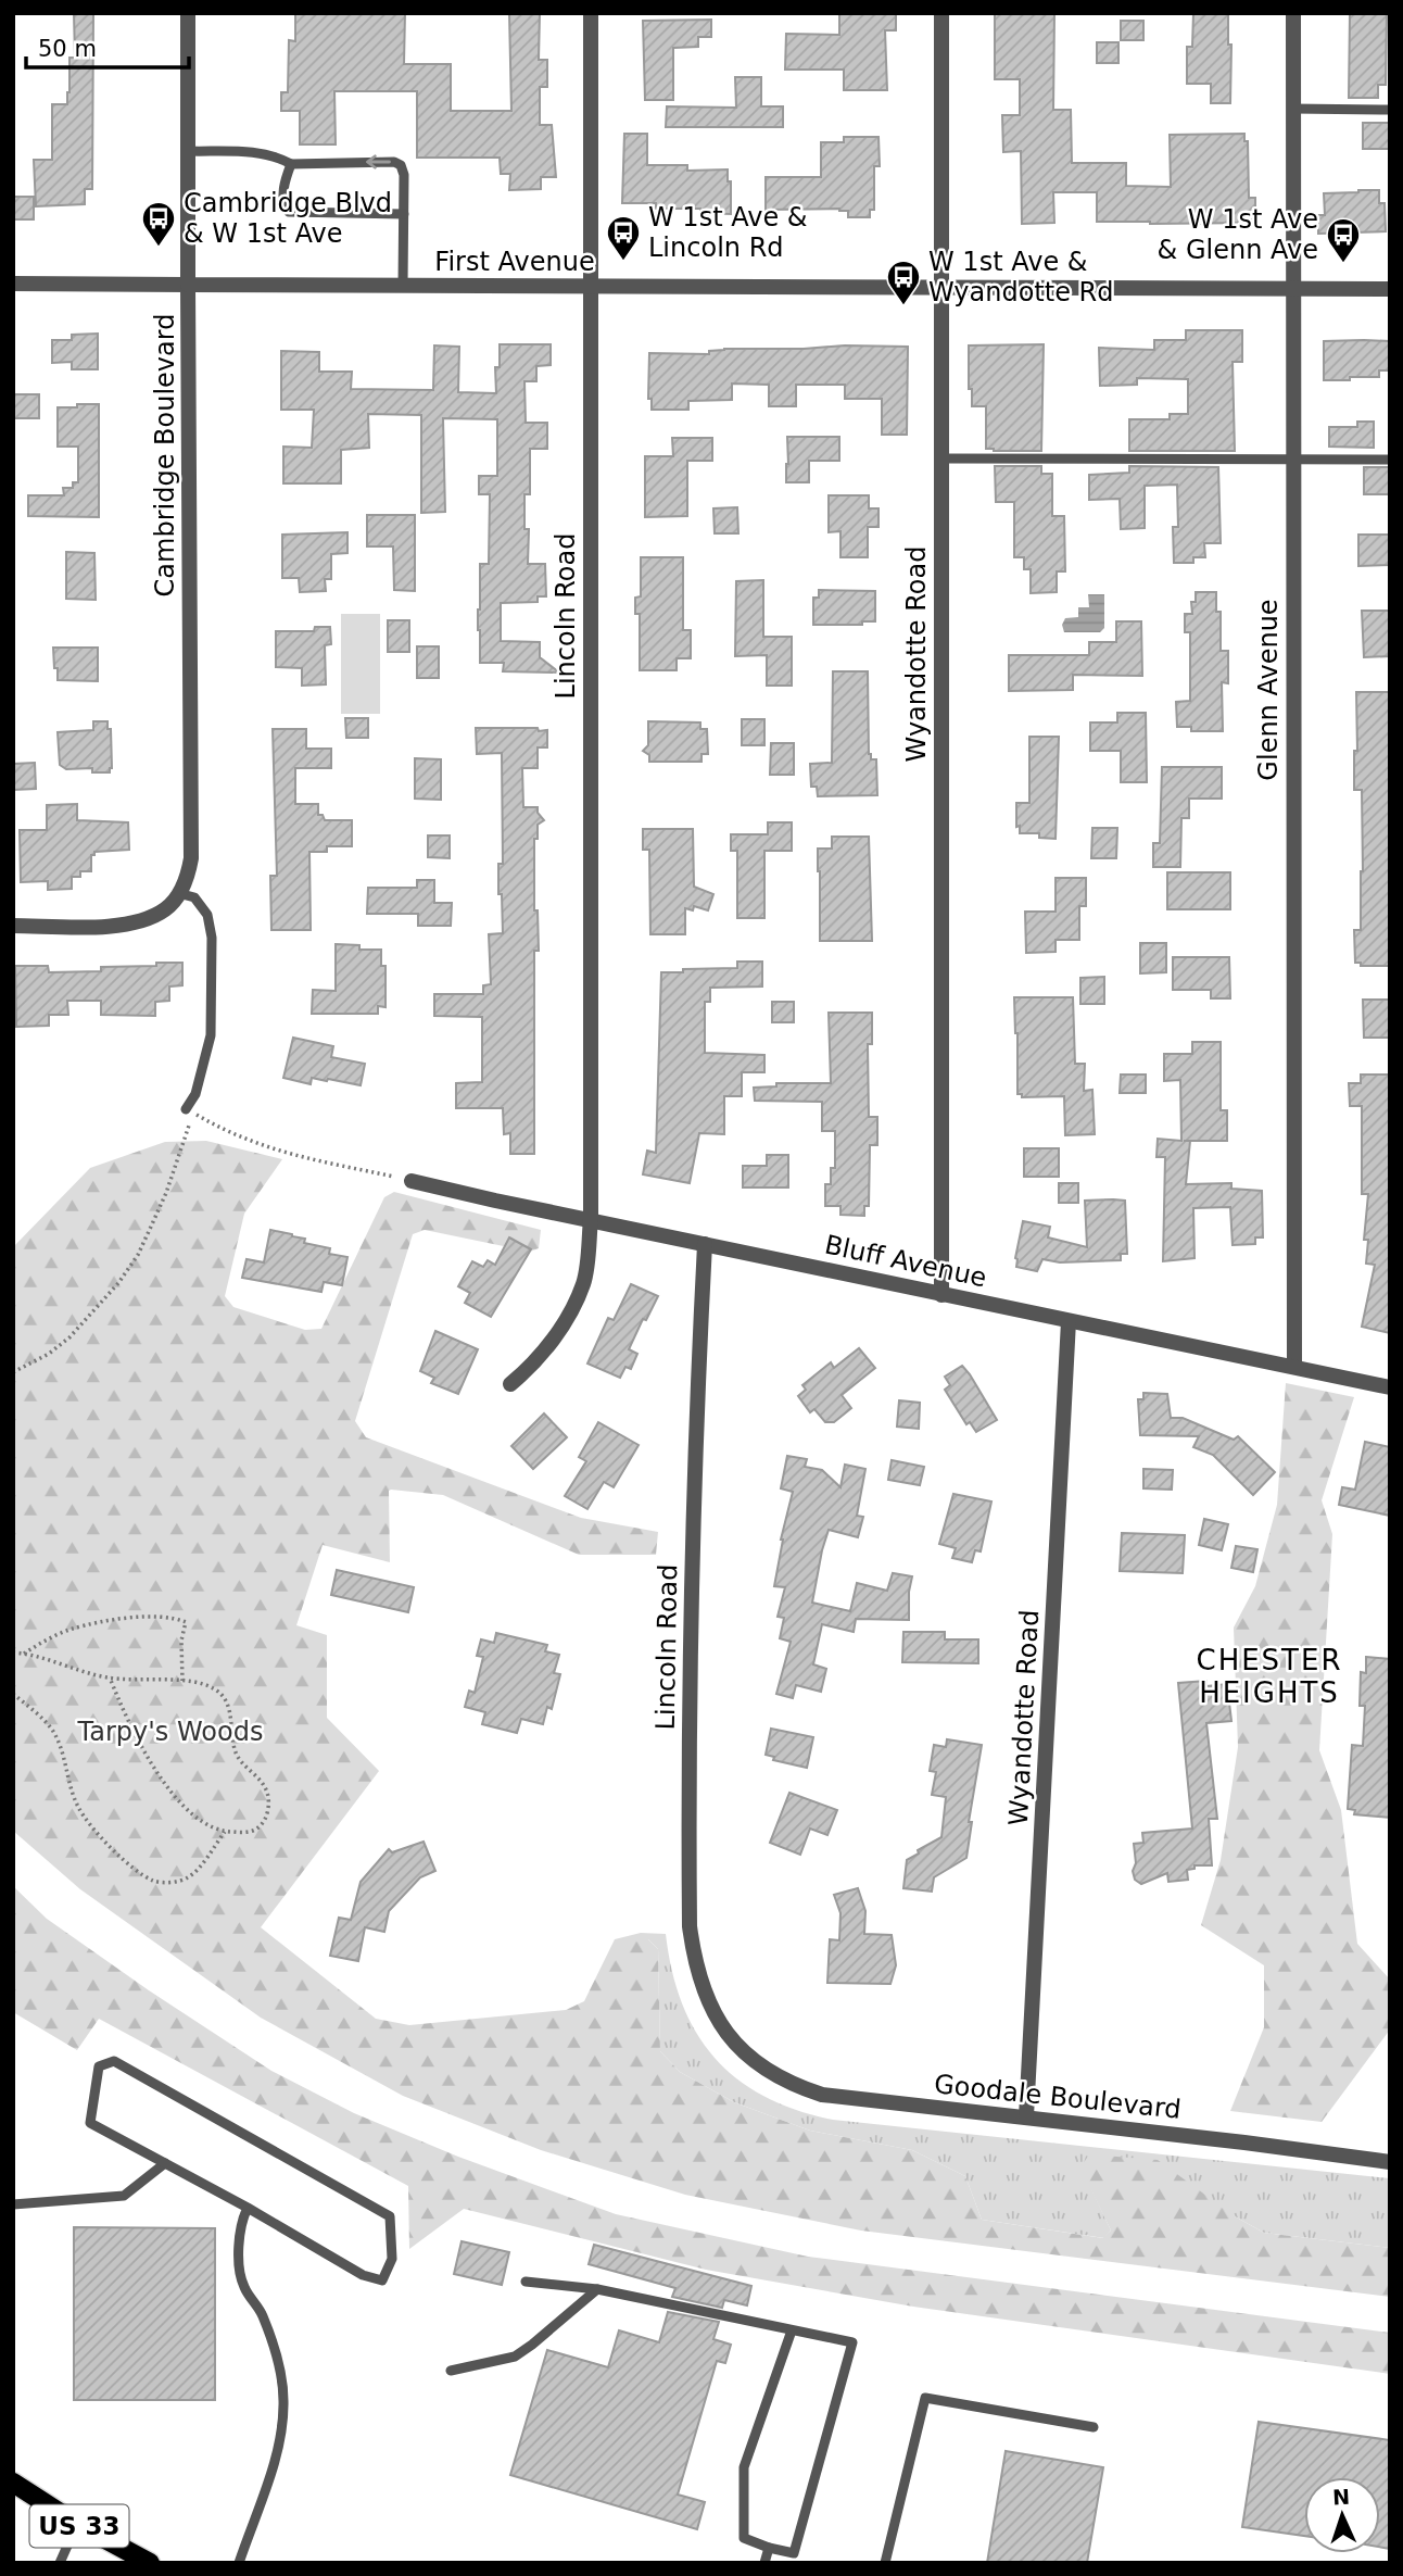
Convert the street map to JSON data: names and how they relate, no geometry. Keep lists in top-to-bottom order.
{
  "streets": {
    "main road": ["US 33"],
    "street": [
      "First Avenue",
      "Cambridge Boulevard",
      "Lincoln Road",
      "Wyandotte Road",
      "Glenn Avenue",
      "Bluff Avenue",
      "Goodale Boulevard"
    ]
  },
  "crossings": [
    ["First Avenue", "Cambridge Boulevard"],
    ["First Avenue", "Lincoln Road"],
    ["First Avenue", "Wyandotte Road"],
    ["First Avenue", "Glenn Avenue"],
    ["Lincoln Road", "Bluff Avenue"],
    ["Lincoln Road", "Goodale Boulevard"],
    ["Wyandotte Road", "Bluff Avenue"],
    ["Wyandotte Road", "Goodale Boulevard"],
    ["Glenn Avenue", "Bluff Avenue"]
  ],
  "districts": ["CHESTER HEIGHTS"],
  "parks": ["Tarpy's Woods"],
  "places": {
    "bus stop": [
      "Cambridge Blvd & W 1st Ave",
      "W 1st Ave & Lincoln Rd",
      "W 1st Ave & Glenn Ave",
      "W 1st Ave & Wyandotte Rd"
    ]
  },
  "scale_bar": "50 m",
  "north": "top"
}
